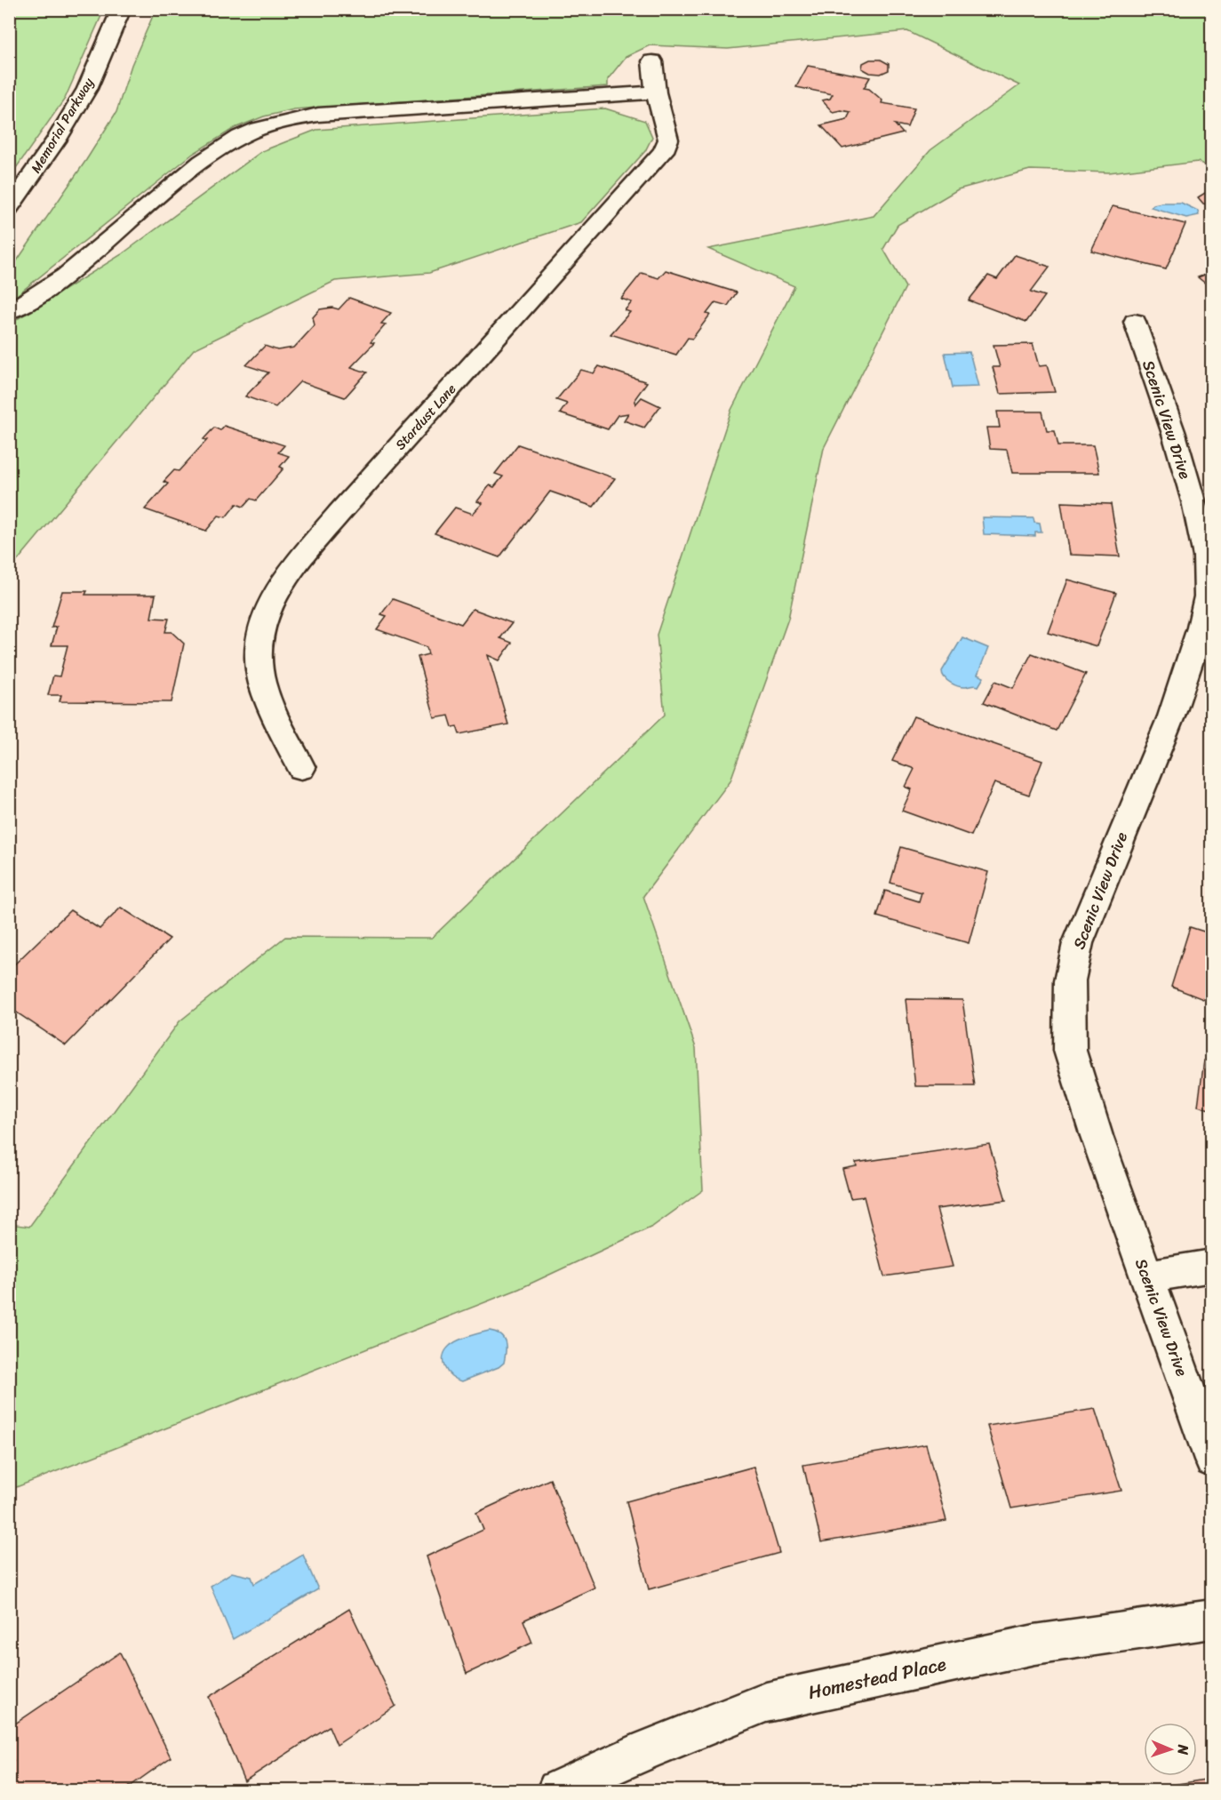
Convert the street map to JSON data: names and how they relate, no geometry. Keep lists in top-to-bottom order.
{
  "streets": {
    "street": [
      "Memorial Parkway",
      "Stardust Lane",
      "Scenic View Drive",
      "Homestead Place"
    ]
  },
  "north": "right"
}
